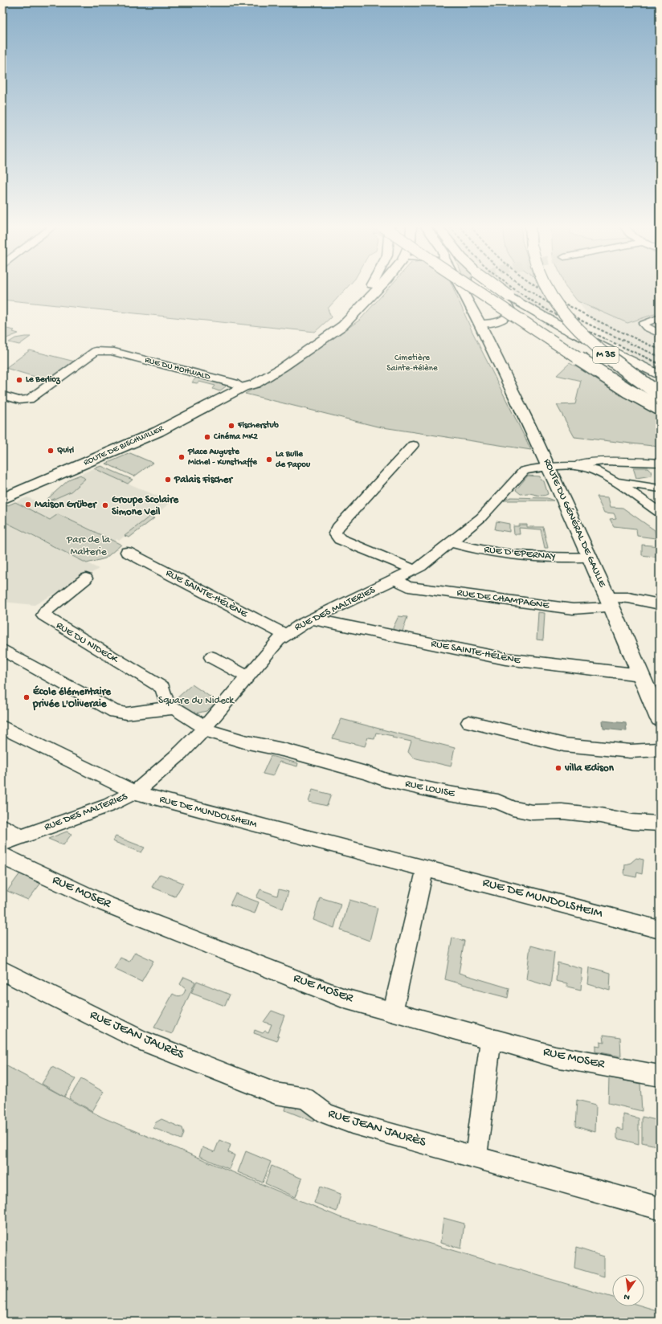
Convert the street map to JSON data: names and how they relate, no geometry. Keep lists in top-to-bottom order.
{
  "streets": {
    "main road": ["M 35", "ROUTE DE BISCHWILLER", "ROUTE DU GÉNÉRAL DE GAULLE"],
    "street": [
      "RUE DU HOHWALD",
      "RUE D'EPERNAY",
      "RUE SAINTE-HÉLÈNE",
      "RUE DE CHAMPAGNE",
      "RUE DES MALTERIES",
      "RUE DU NIDECK",
      "RUE LOUISE",
      "RUE DE MUNDOLSHEIM",
      "RUE MOSER",
      "RUE JEAN JAURÈS"
    ]
  },
  "crossings": [
    ["RUE DU HOHWALD", "ROUTE DE BISCHWILLER"],
    ["ROUTE DU GÉNÉRAL DE GAULLE", "RUE D'EPERNAY"],
    ["ROUTE DU GÉNÉRAL DE GAULLE", "RUE SAINTE-HÉLÈNE"],
    ["ROUTE DU GÉNÉRAL DE GAULLE", "RUE DE CHAMPAGNE"],
    ["ROUTE DU GÉNÉRAL DE GAULLE", "RUE DES MALTERIES"],
    ["RUE D'EPERNAY", "RUE DES MALTERIES"],
    ["RUE SAINTE-HÉLÈNE", "RUE DES MALTERIES"],
    ["RUE DE CHAMPAGNE", "RUE DES MALTERIES"],
    ["RUE DES MALTERIES", "RUE LOUISE"],
    ["RUE DES MALTERIES", "RUE DE MUNDOLSHEIM"]
  ],
  "parks": ["Cimetière Sainte-Hélène", "Parc de la Malterie", "Square du Nideck"],
  "places": [
    "Le Berlioz",
    "Fischerstub",
    "Cinéma MK2",
    "Quiri",
    "Place Auguste Michel - Kunsthaffe",
    "La Bulle de Papou",
    "Palais Fischer",
    "Maison Grüber",
    "Groupe Scolaire Simone Veil",
    "École élémentaire privée L'Oliveraie",
    "villa Edison"
  ],
  "north": "bottom"
}
